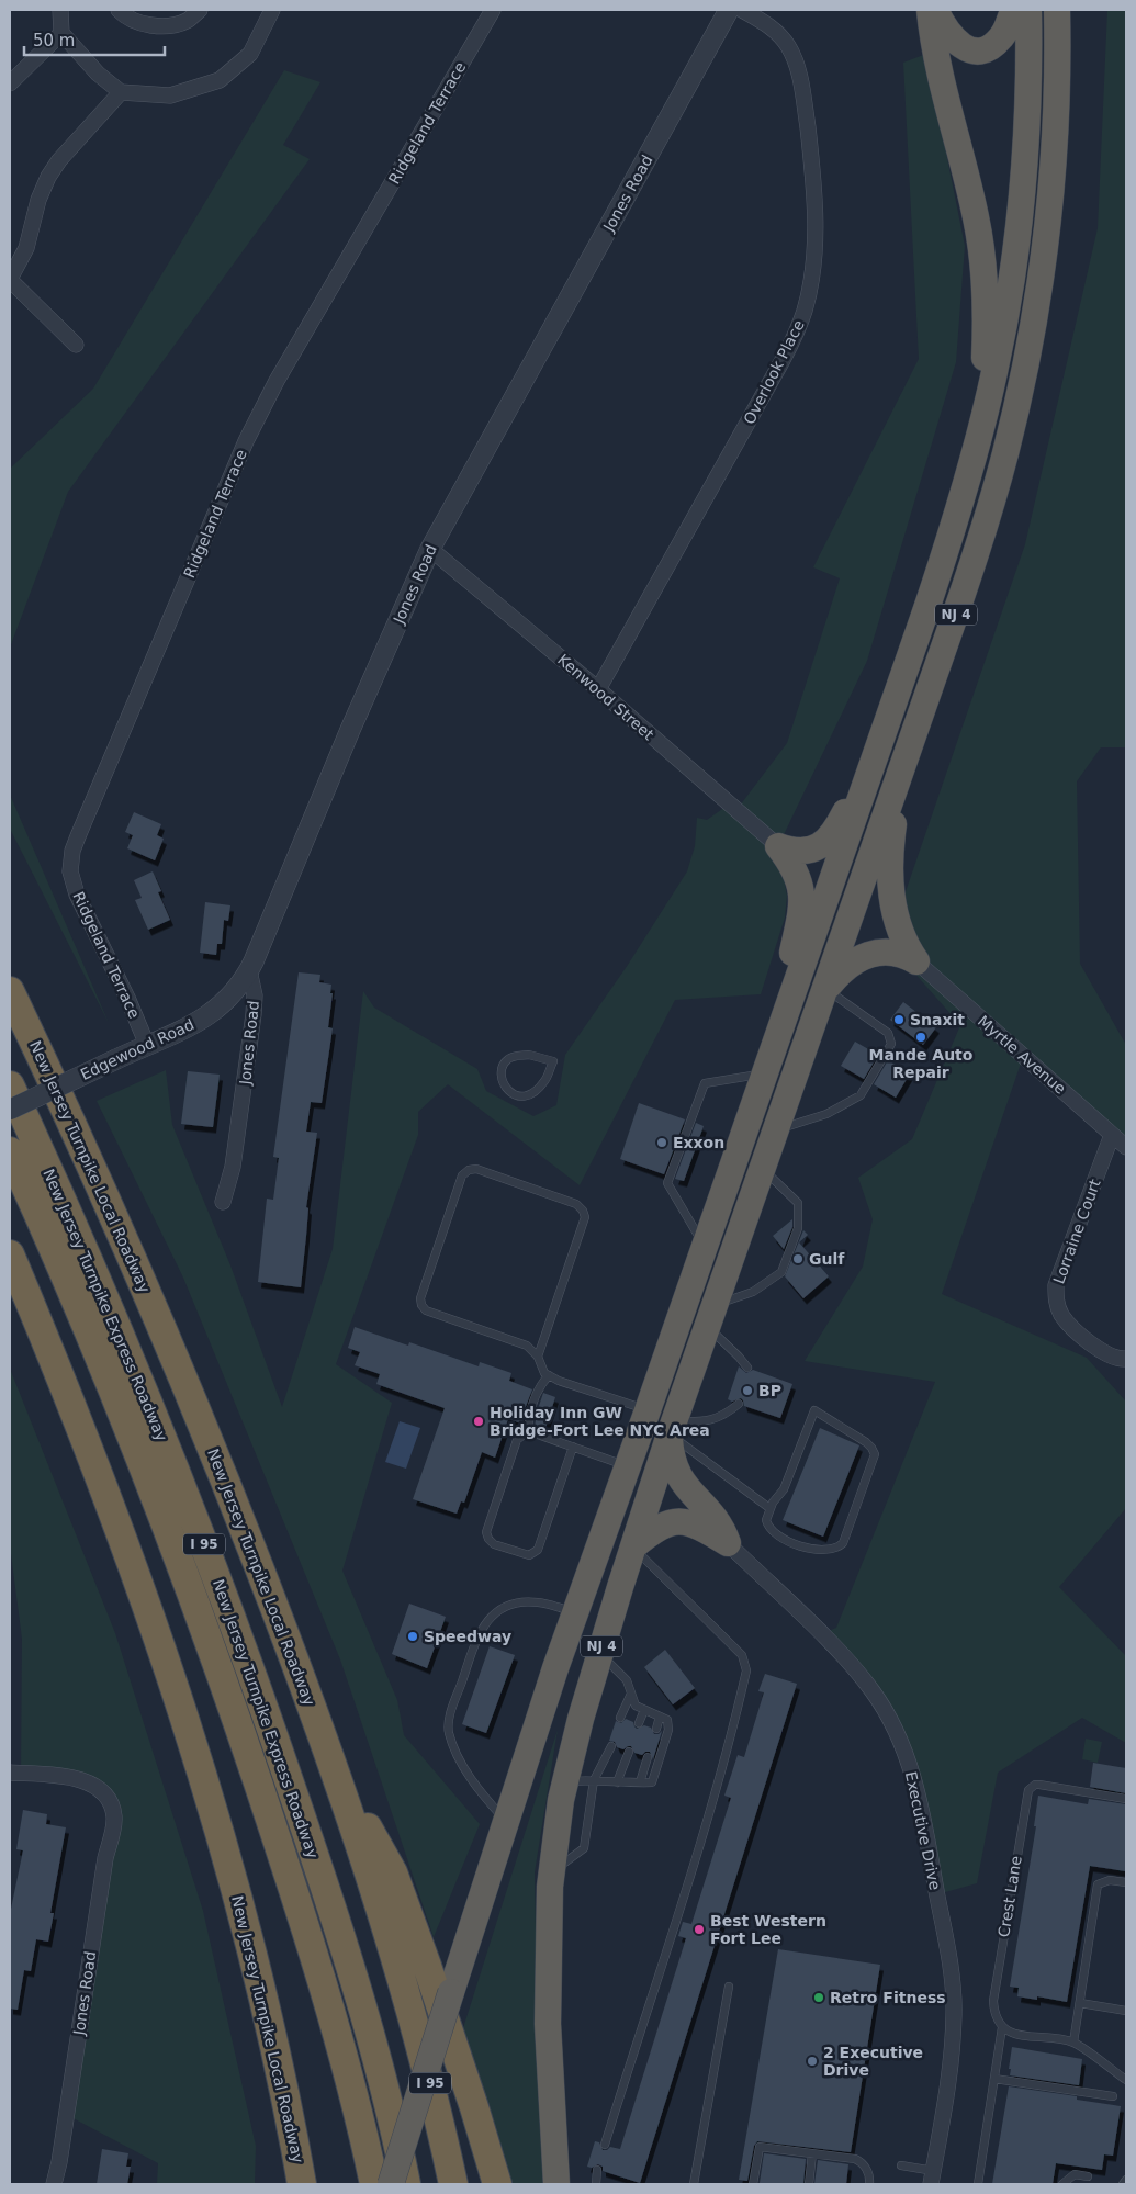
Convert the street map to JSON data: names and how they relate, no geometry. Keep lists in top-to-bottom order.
{
  "streets": {
    "highway": [
      "NJ 4",
      "New Jersey Turnpike Local Roadway",
      "New Jersey Turnpike Express Roadway",
      "I 95"
    ],
    "street": [
      "Ridgeland Terrace",
      "Jones Road",
      "Overlook Place",
      "Kenwood Street",
      "Edgewood Road",
      "Myrtle Avenue",
      "Lorraine Court",
      "Executive Drive"
    ],
    "lane": ["Crest Lane"]
  },
  "crossings": [
    ["Ridgeland Terrace", "Edgewood Road"],
    ["Jones Road", "Kenwood Street"],
    ["Jones Road", "Edgewood Road"],
    ["Overlook Place", "Kenwood Street"],
    ["Myrtle Avenue", "Lorraine Court"]
  ],
  "places": [
    "Snaxit",
    "Mande Auto Repair",
    "Exxon",
    "Gulf",
    "BP",
    "Holiday Inn GW Bridge-Fort Lee NYC Area",
    "Speedway",
    "Best Western Fort Lee",
    "Retro Fitness",
    "2 Executive Drive"
  ],
  "scale_bar": "50 m"
}
